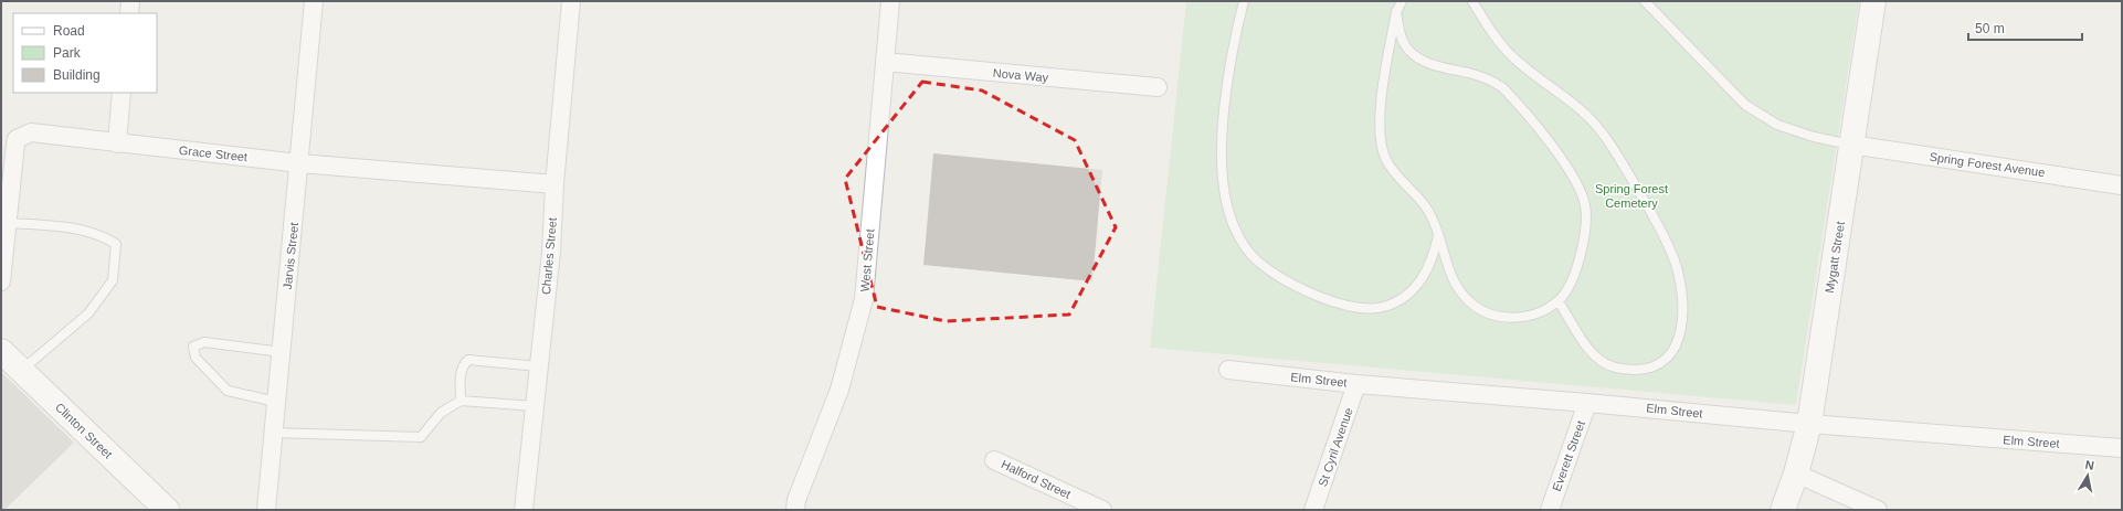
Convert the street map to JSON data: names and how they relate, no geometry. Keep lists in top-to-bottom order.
{
  "streets": {
    "street": [
      "Nova Way",
      "Grace Street",
      "Spring Forest Avenue",
      "Jarvis Street",
      "Charles Street",
      "Mygatt Street",
      "West Street",
      "Elm Street",
      "Clinton Street",
      "St Cyril Avenue",
      "Everett Street",
      "Halford Street"
    ]
  },
  "crossings": [
    ["Nova Way", "West Street"],
    ["Grace Street", "Jarvis Street"],
    ["Grace Street", "Charles Street"],
    ["Spring Forest Avenue", "Mygatt Street"],
    ["Mygatt Street", "Elm Street"],
    ["Elm Street", "St Cyril Avenue"],
    ["Elm Street", "Everett Street"]
  ],
  "parks": ["Spring Forest Cemetery"],
  "legend": ["Road", "Park", "Building"],
  "scale_bar": "50 m",
  "north": "top"
}
